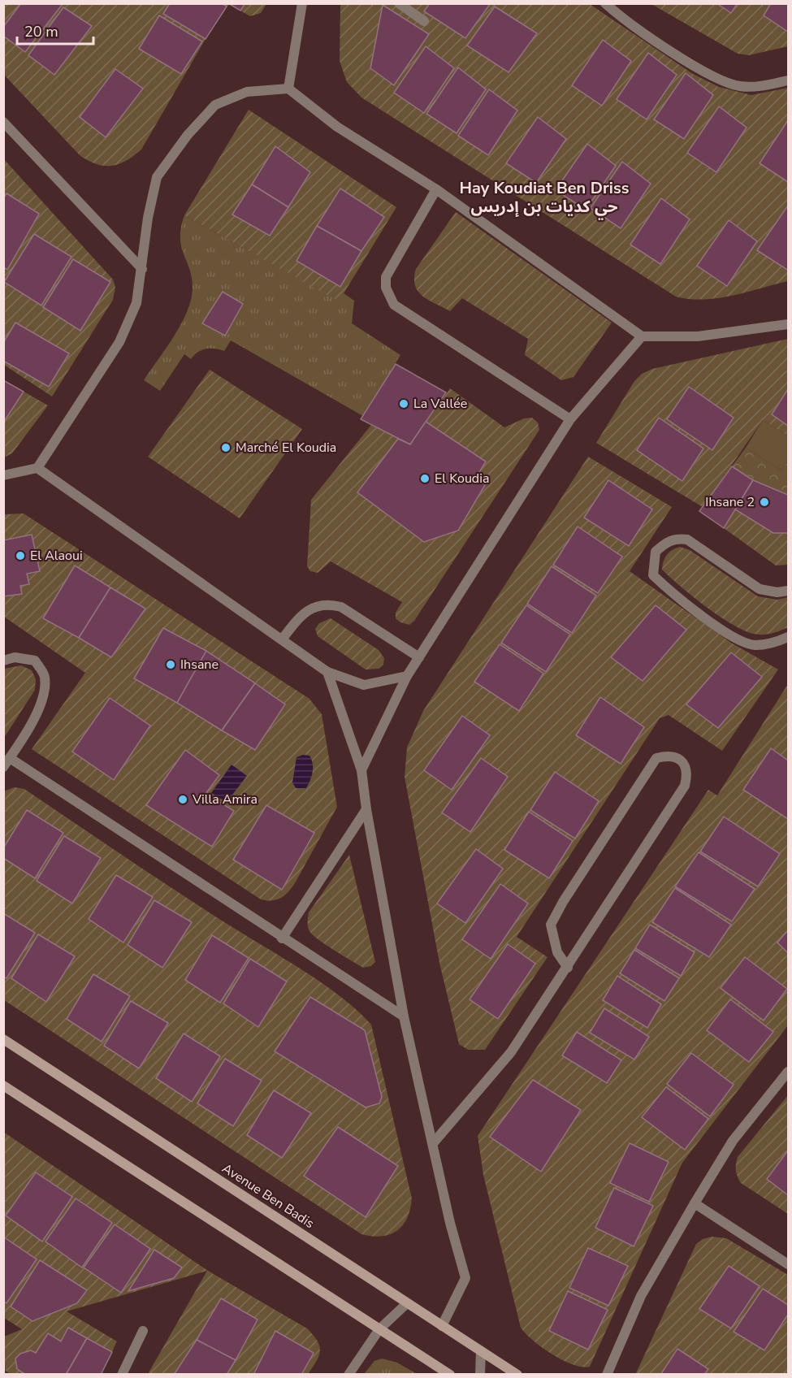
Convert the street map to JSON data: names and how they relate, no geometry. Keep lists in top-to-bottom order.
{
  "streets": {
    "main road": ["Avenue Ben Badis"]
  },
  "districts": ["Hay Koudiat Ben Driss حي كديات بن إدريس"],
  "places": [
    "La Vallée",
    "Marché El Koudia",
    "El Koudia",
    "Ihsane 2",
    "El Alaoui",
    "Ihsane",
    "Villa Amira"
  ],
  "scale_bar": "20 m"
}
